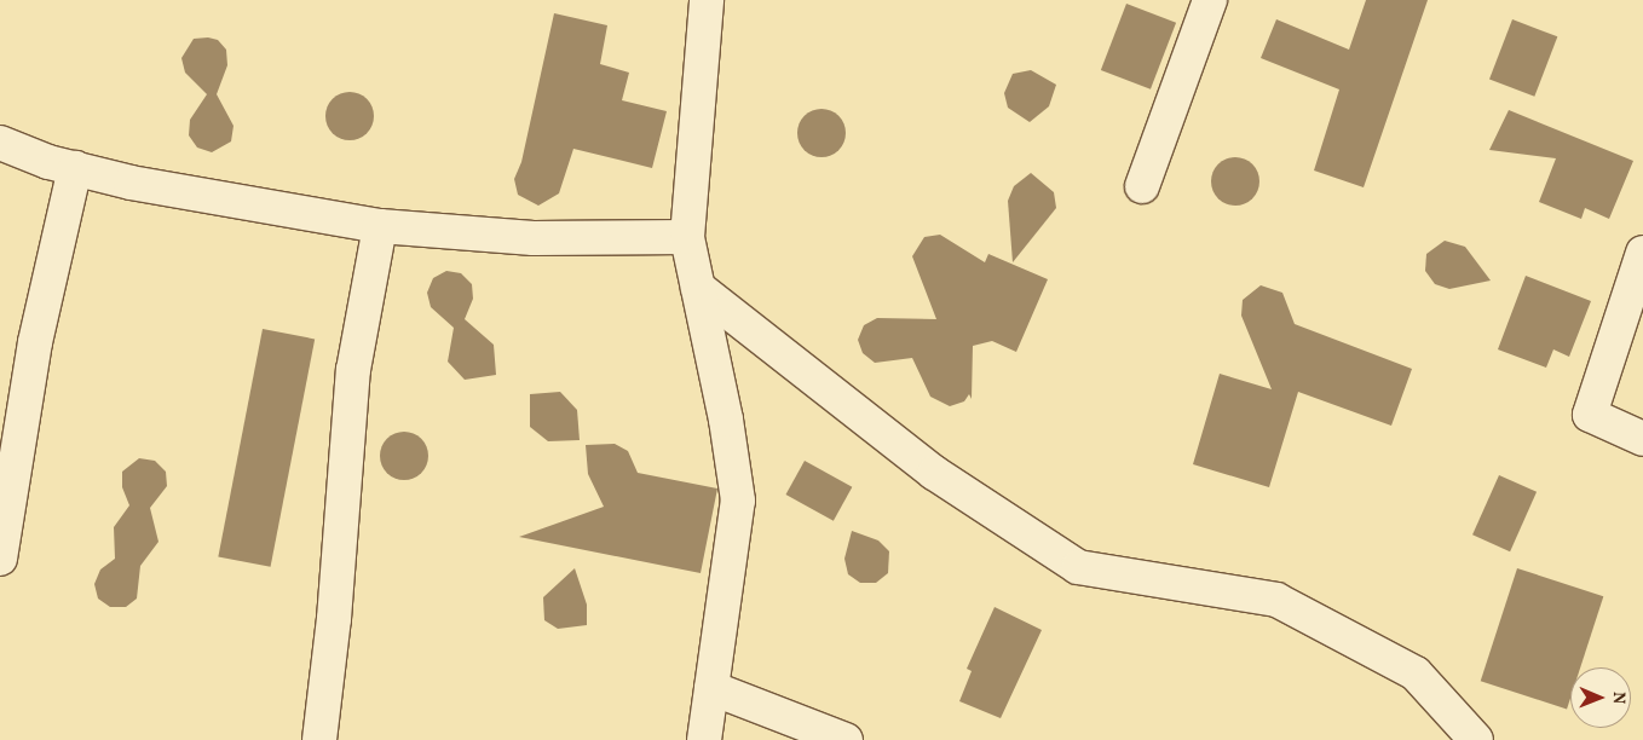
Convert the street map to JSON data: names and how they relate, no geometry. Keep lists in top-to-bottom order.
{
  "north": "right"
}
